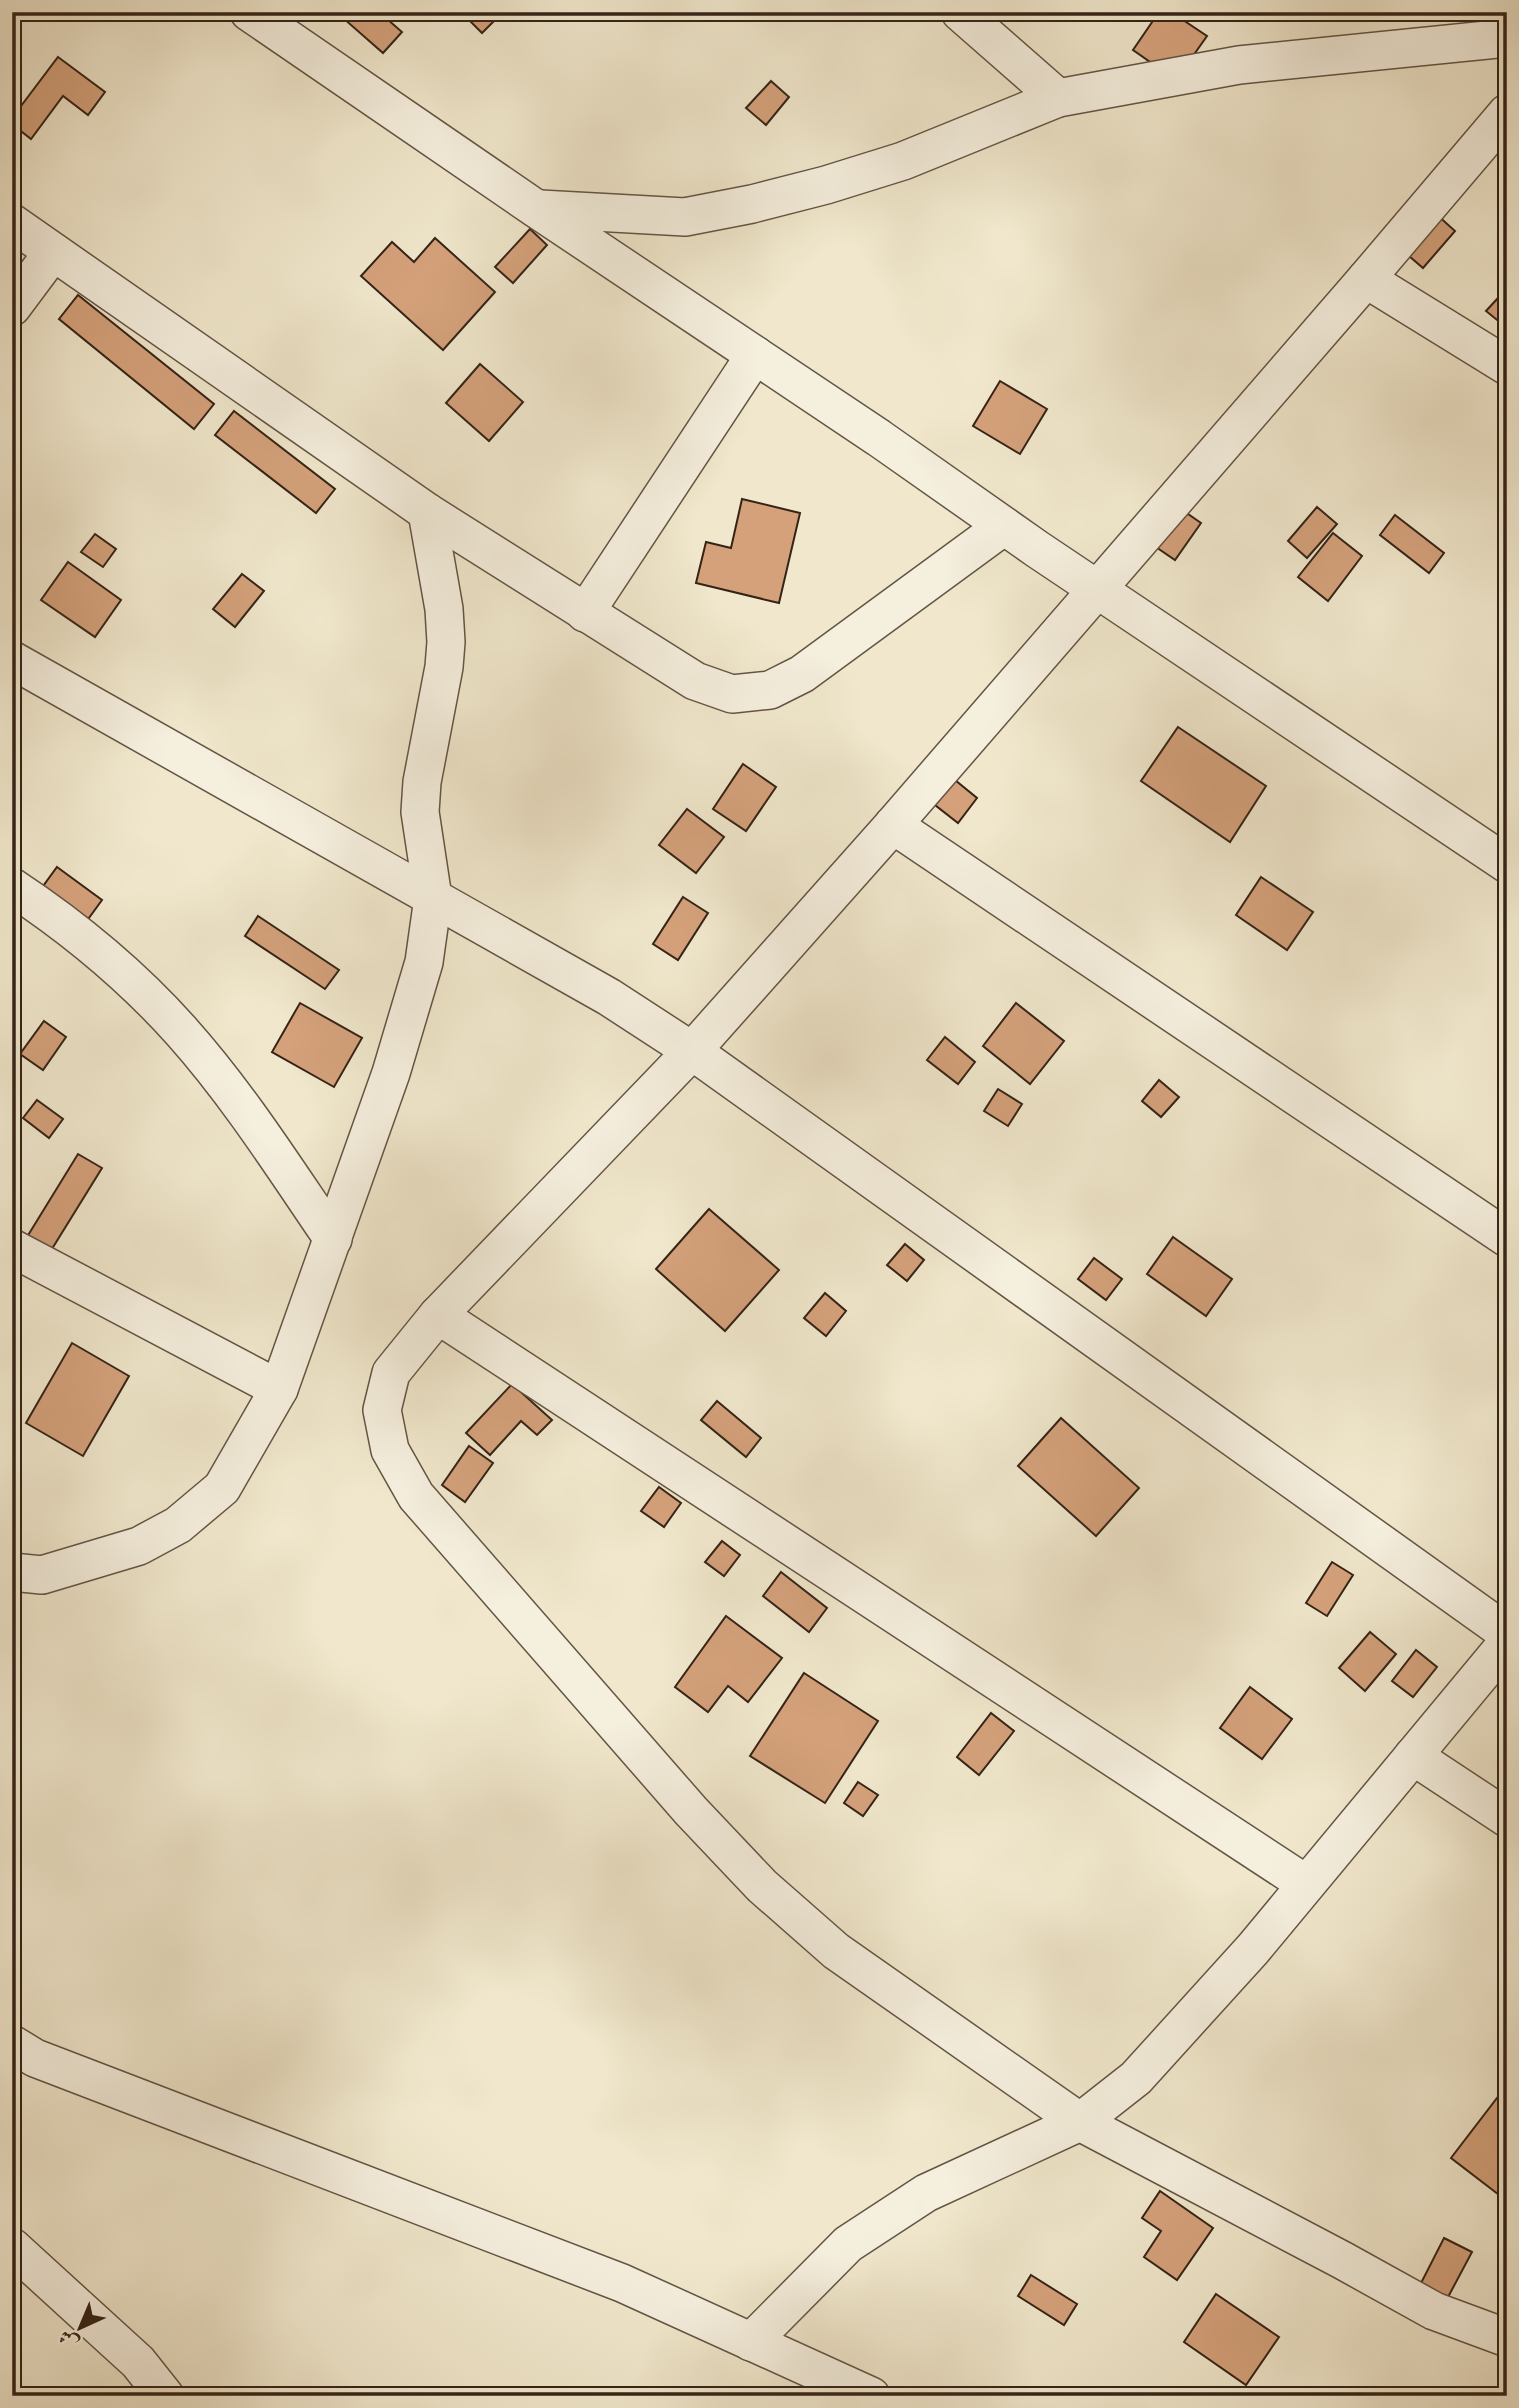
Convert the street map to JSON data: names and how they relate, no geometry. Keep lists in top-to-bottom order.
{
  "north": "bottom left"
}
